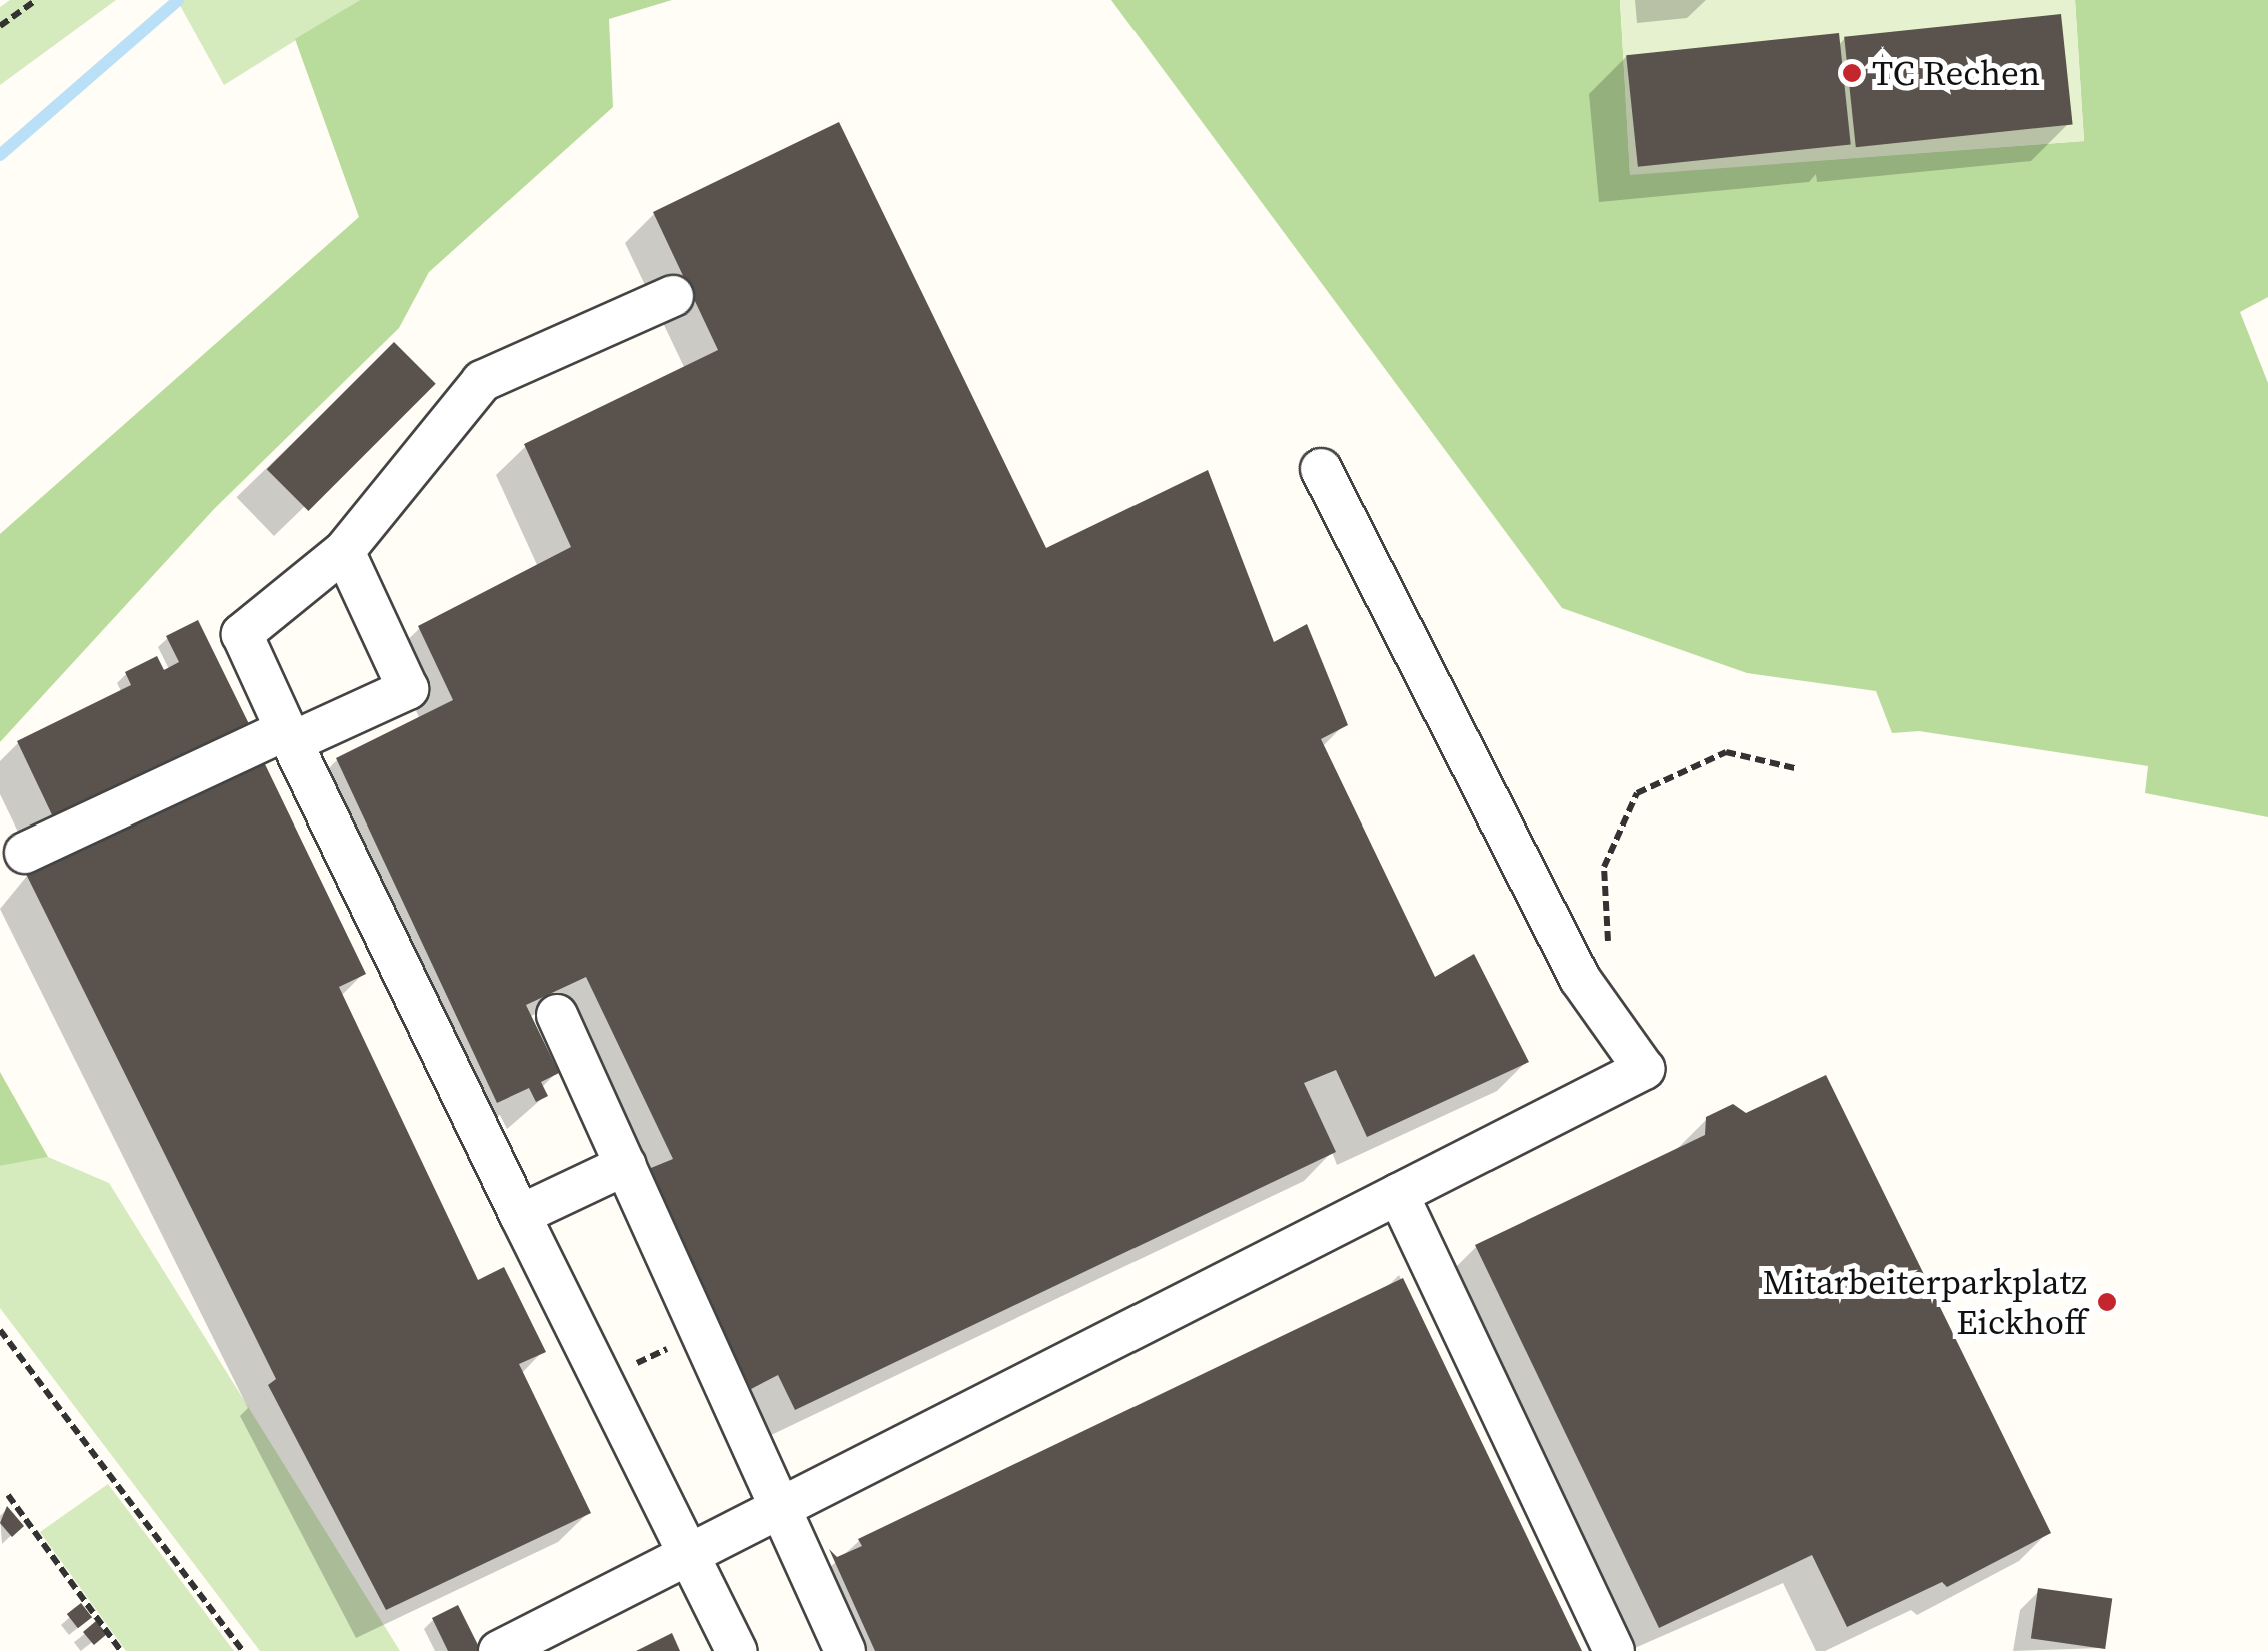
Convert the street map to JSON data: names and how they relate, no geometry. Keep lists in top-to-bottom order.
{
  "places": ["TC Rechen", "Mitarbeiterparkplatz Eickhoff"]
}
